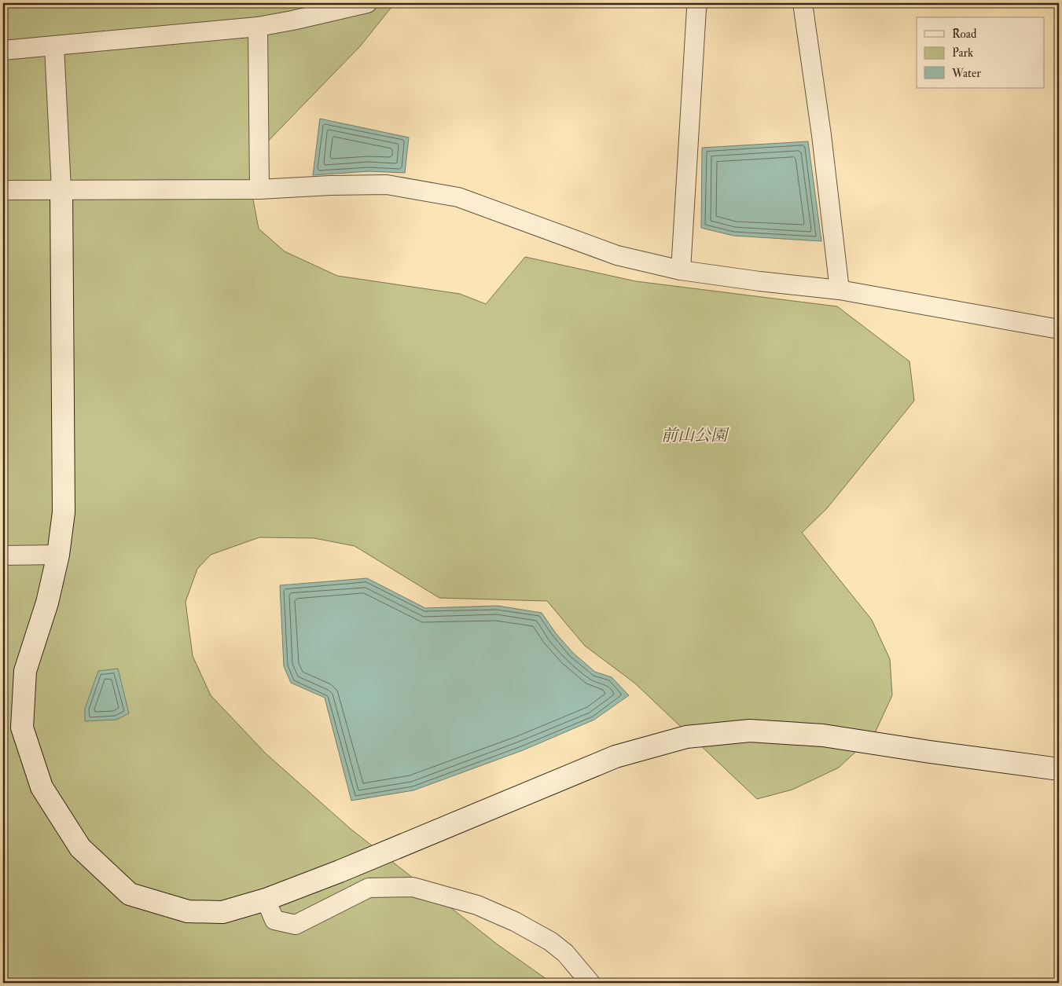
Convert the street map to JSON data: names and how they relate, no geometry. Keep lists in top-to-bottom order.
{
  "parks": ["前山公園"],
  "legend": ["Road", "Park", "Water"]
}
